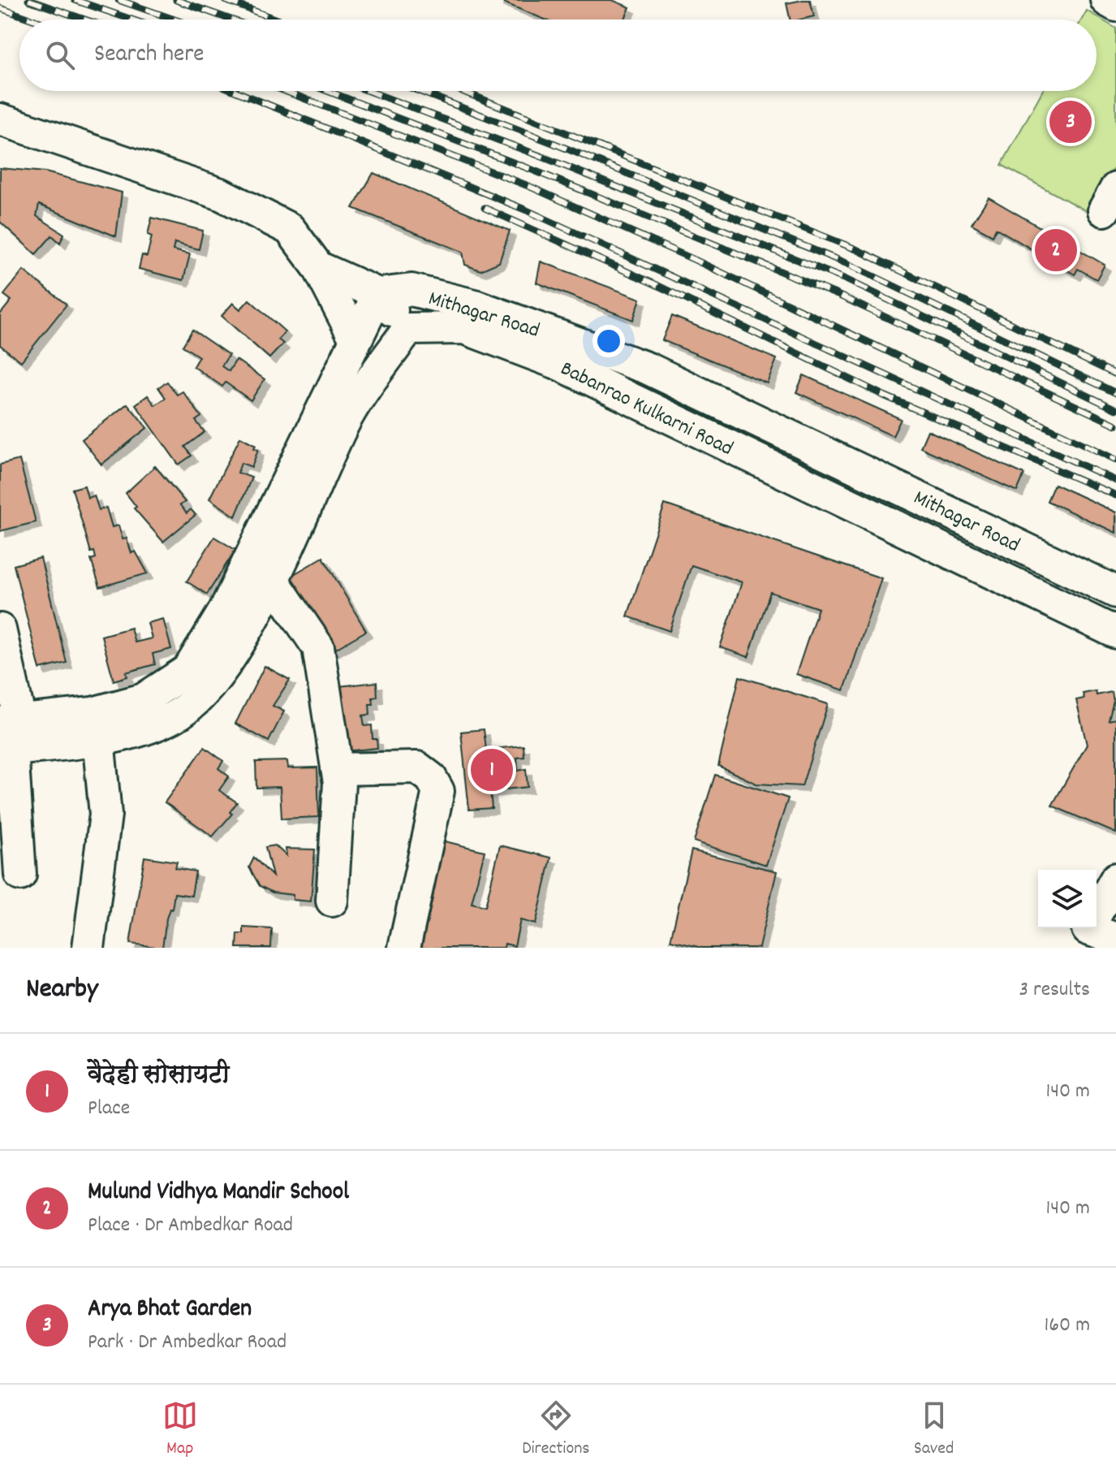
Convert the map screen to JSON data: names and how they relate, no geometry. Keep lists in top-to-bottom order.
{
  "streets": {
    "street": ["Mithagar Road", "Babanrao Kulkarni Road"]
  },
  "page": {
    "search": "Search here",
    "pins": ["3", "2", "1"],
    "heading": ["Nearby", "3 results"],
    "list": [
      {
        "mark": "1",
        "name": "वैदेही सोसायटी",
        "note": "Place",
        "value": "140 m"
      },
      {
        "mark": "2",
        "name": "Mulund Vidhya Mandir School",
        "note": "Place · Dr Ambedkar Road",
        "value": "140 m"
      },
      {
        "mark": "3",
        "name": "Arya Bhat Garden",
        "note": "Park · Dr Ambedkar Road",
        "value": "160 m"
      }
    ],
    "nav": ["Map", "Directions", "Saved"]
  }
}
